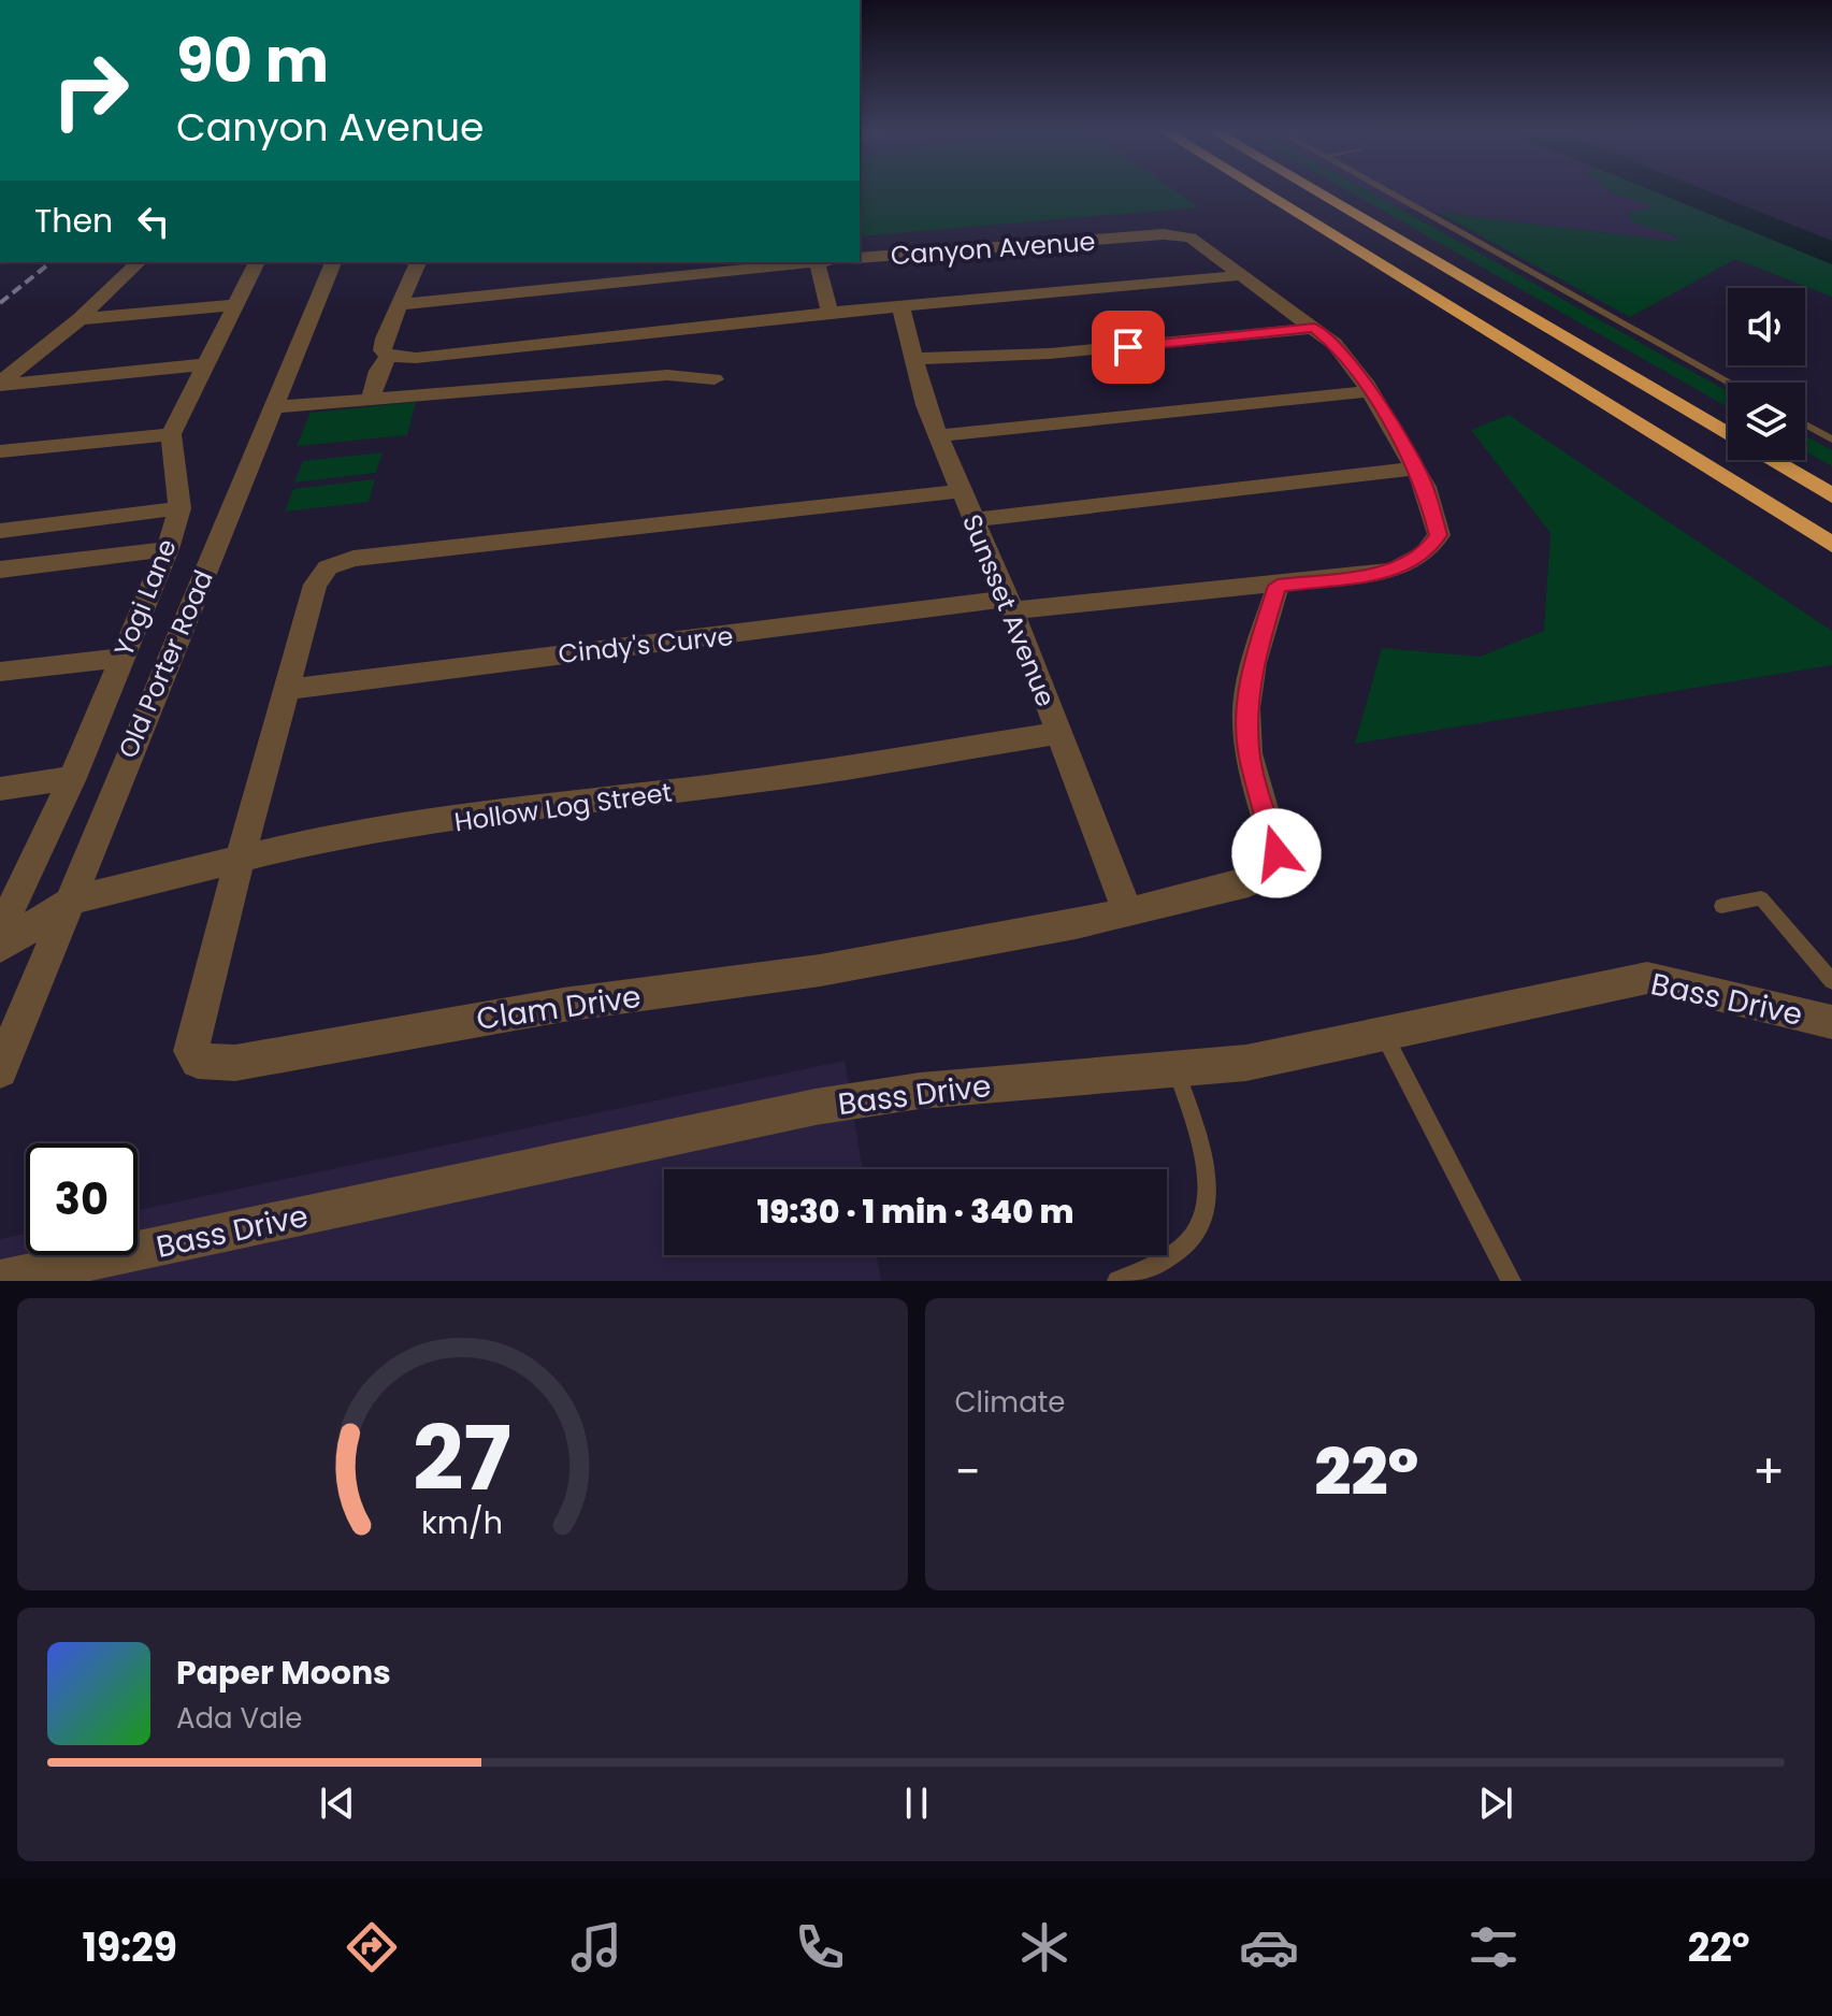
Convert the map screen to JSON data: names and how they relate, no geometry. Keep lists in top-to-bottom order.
{
  "streets": {
    "street": [
      "Canyon Avenue",
      "Yogi Lane",
      "Sunsset Avenue",
      "Cindy's Curve",
      "Old Porter Road",
      "Hollow Log Street",
      "Bass Drive",
      "Clam Drive"
    ]
  },
  "crossings": [
    ["Canyon Avenue", "Cindy's Curve"],
    ["Sunsset Avenue", "Cindy's Curve"],
    ["Sunsset Avenue", "Hollow Log Street"],
    ["Sunsset Avenue", "Clam Drive"],
    ["Old Porter Road", "Hollow Log Street"],
    ["Hollow Log Street", "Clam Drive"]
  ],
  "page": {
    "turn": ["90 m", "Canyon Avenue"],
    "then": "Then",
    "limit": "30",
    "trip": "19:30 · 1 min · 340 m",
    "tile": "Climate",
    "heat": ["−", "22°", "+"],
    "song": ["Paper Moons", "Ada Vale"],
    "tabs": ["19:29", "22°"],
    "gauge": ["27", "km/h"]
  }
}
